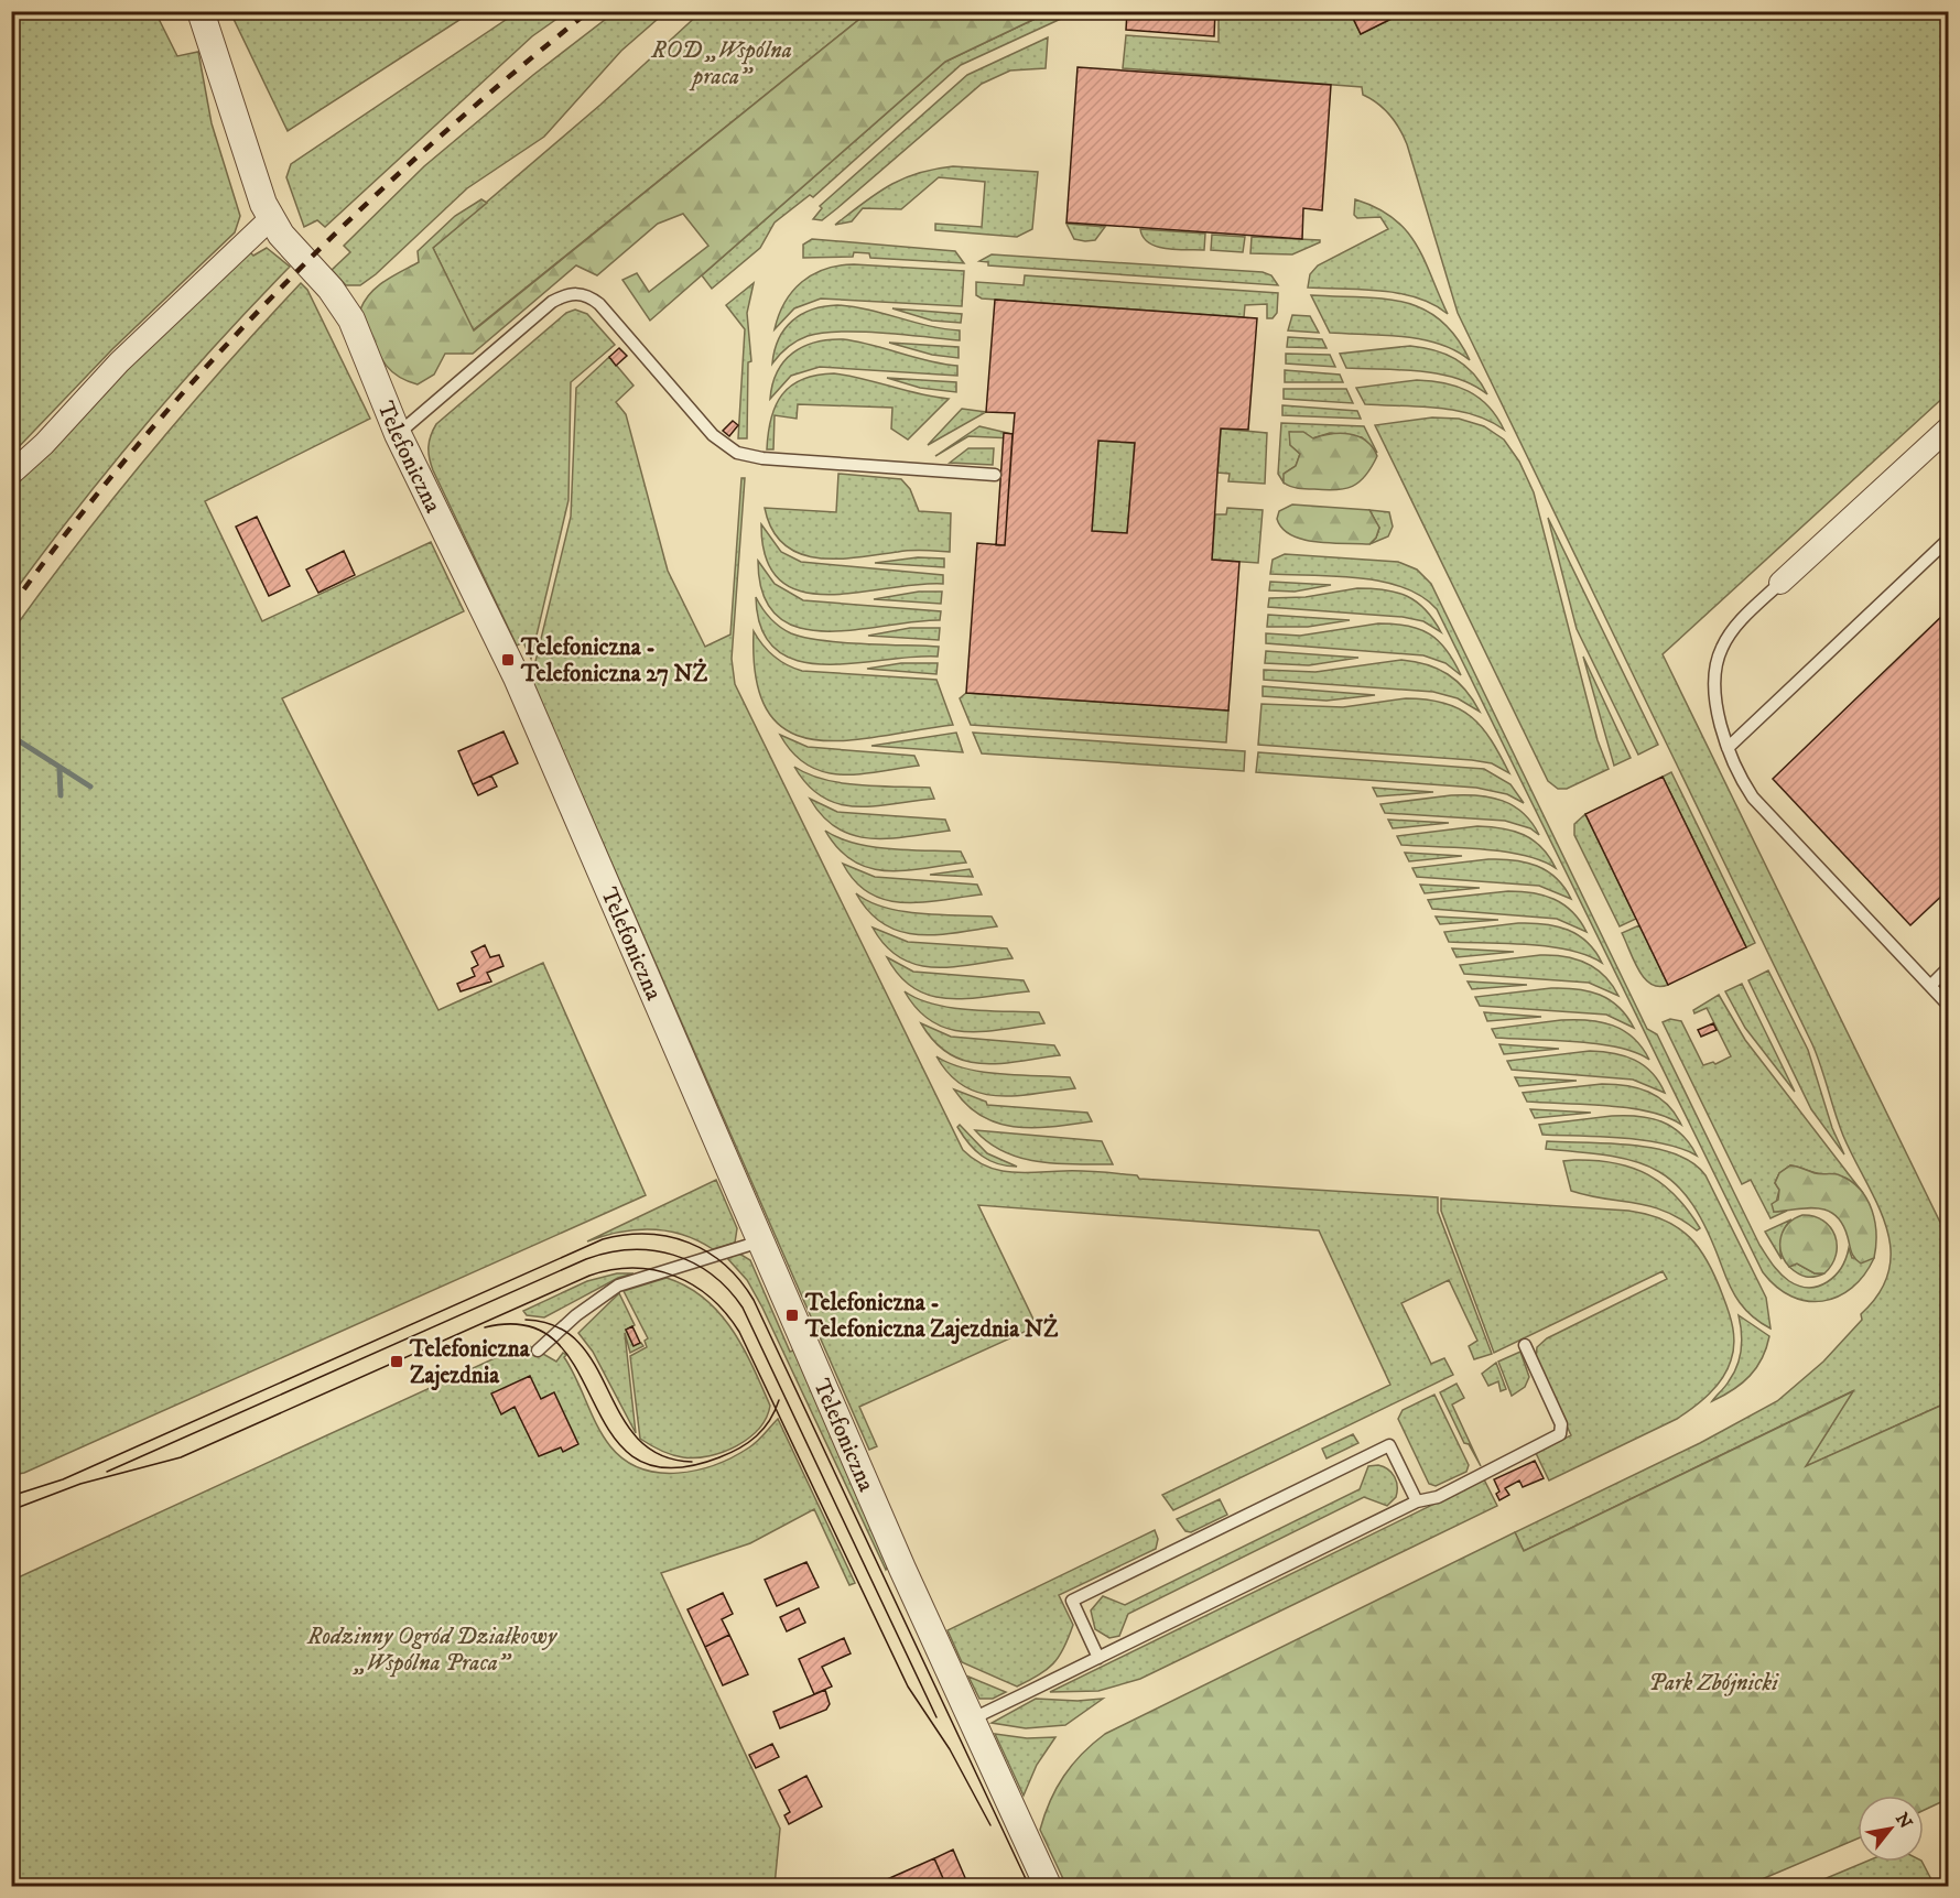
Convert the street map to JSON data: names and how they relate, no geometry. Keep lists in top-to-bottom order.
{
  "streets": {
    "street": ["Telefoniczna"]
  },
  "parks": ["ROD „Wspólna praca”", "Rodzinny Ogród Działkowy „Wspólna Praca”", "Park Zbójnicki"],
  "places": {
    "transit": ["Telefoniczna - Telefoniczna 27 NŻ", "Telefoniczna - Telefoniczna Zajezdnia NŻ", "Telefoniczna Zajezdnia"]
  },
  "north": "top right"
}
